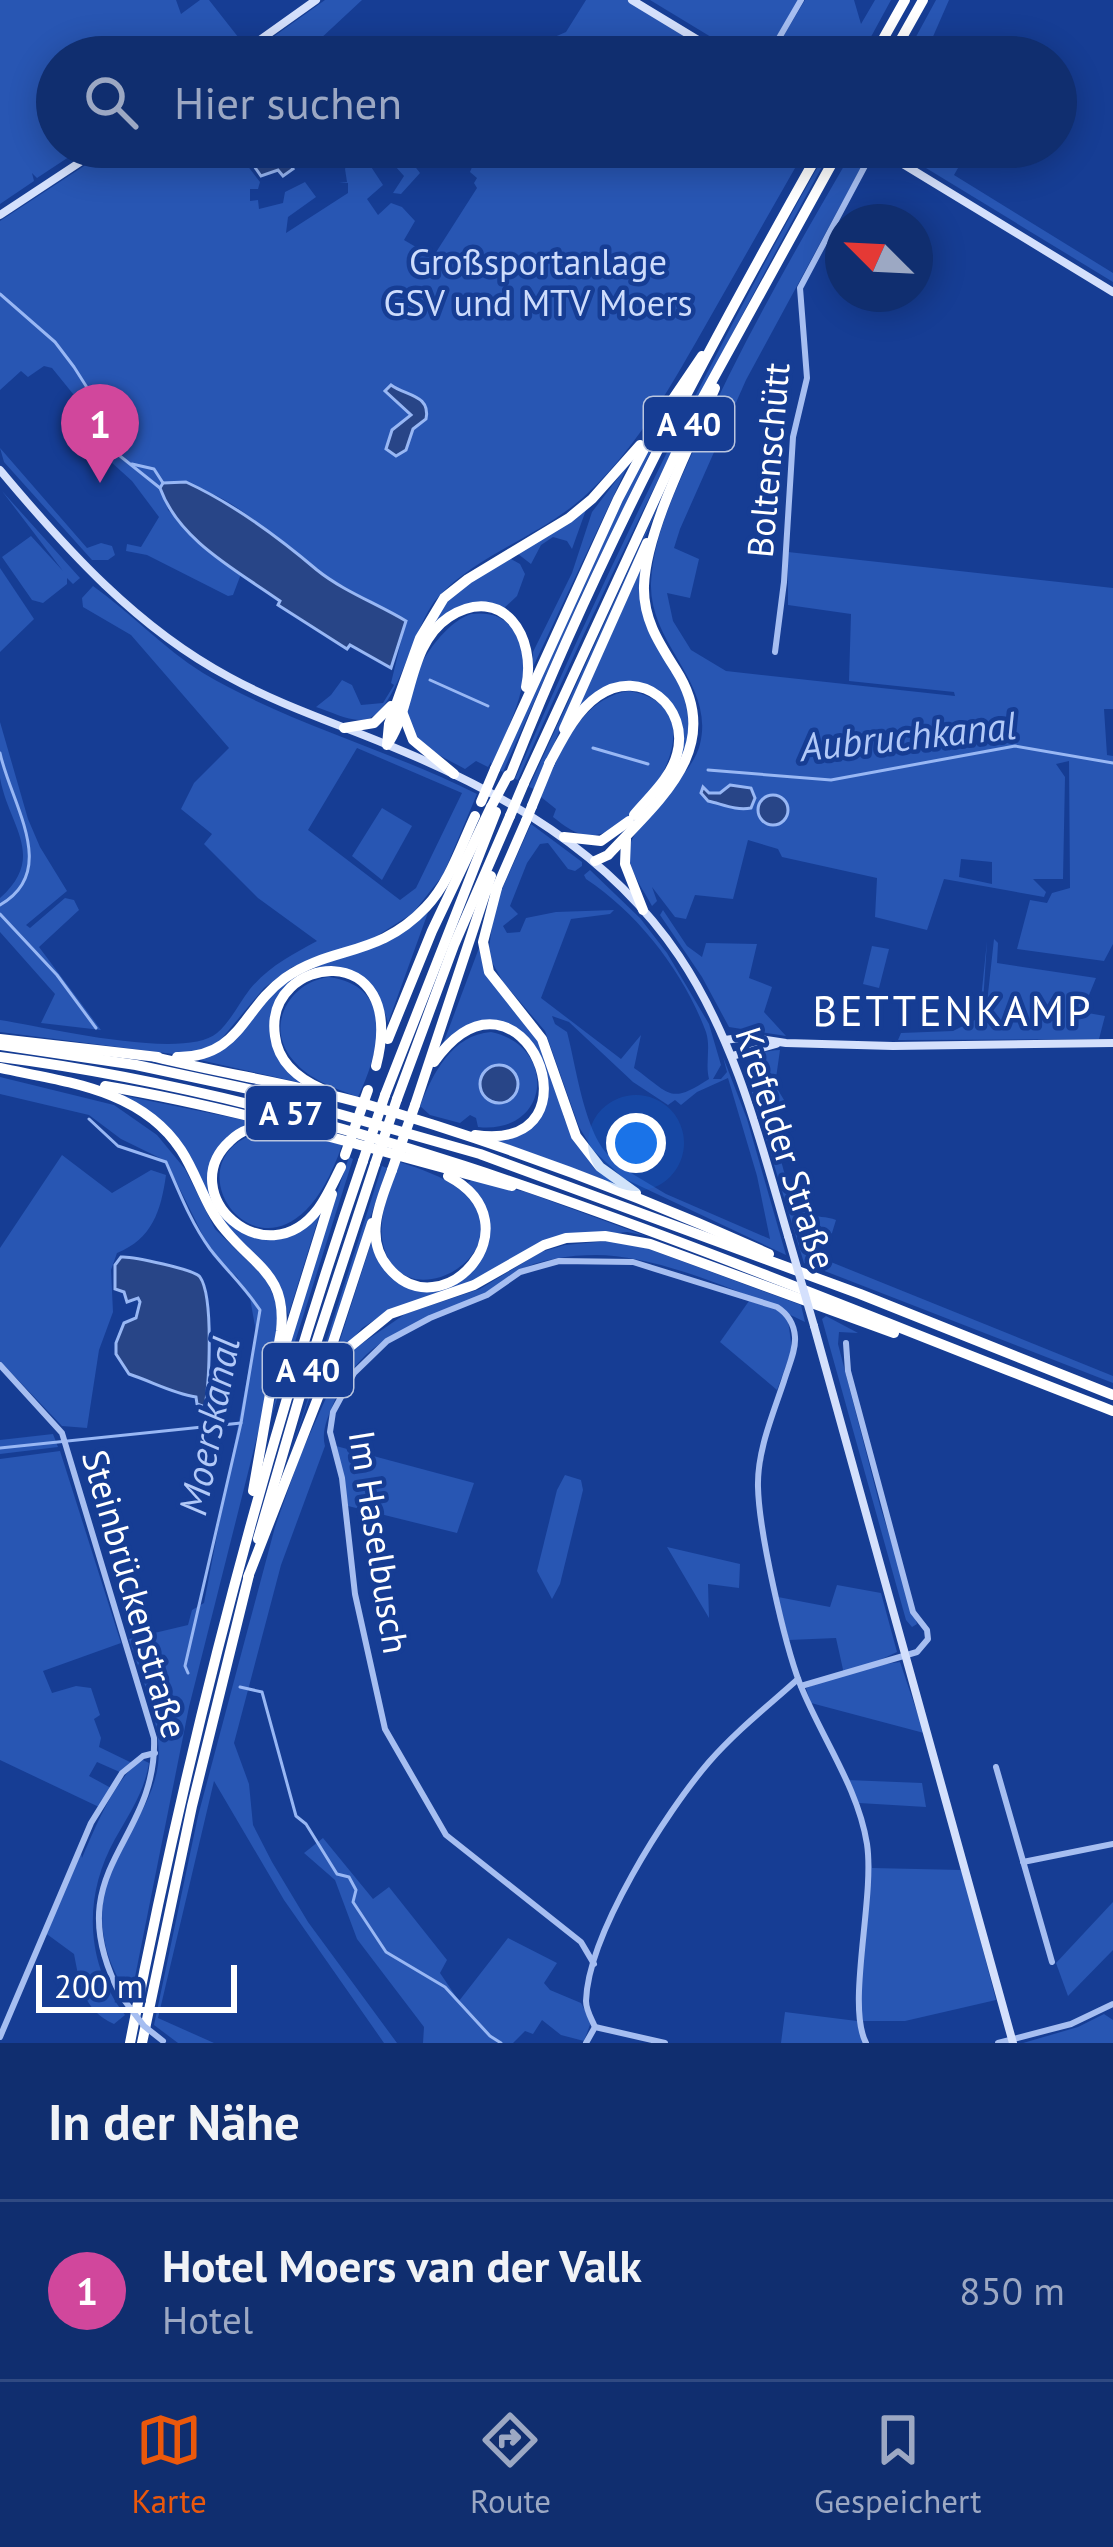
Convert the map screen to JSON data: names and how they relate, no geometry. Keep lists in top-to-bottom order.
{
  "streets": {
    "highway": ["A 40", "A 57"],
    "main road": ["Krefelder Straße"],
    "street": ["Boltenschütt", "Im Haselbusch", "Steinbrückenstraße"]
  },
  "districts": ["BETTENKAMP"],
  "water": ["Aubruchkanal", "Moerskanal"],
  "parks": ["Großsportanlage GSV und MTV Moers"],
  "scale_bar": "200 m",
  "north": "top left",
  "page": {
    "search": "Hier suchen",
    "pins": "1",
    "scale": "200 m",
    "heading": "In der Nähe",
    "list": [
      {
        "mark": "1",
        "name": "Hotel Moers van der Valk",
        "note": "Hotel",
        "value": "850 m"
      }
    ],
    "nav": ["Karte", "Route", "Gespeichert"]
  }
}
